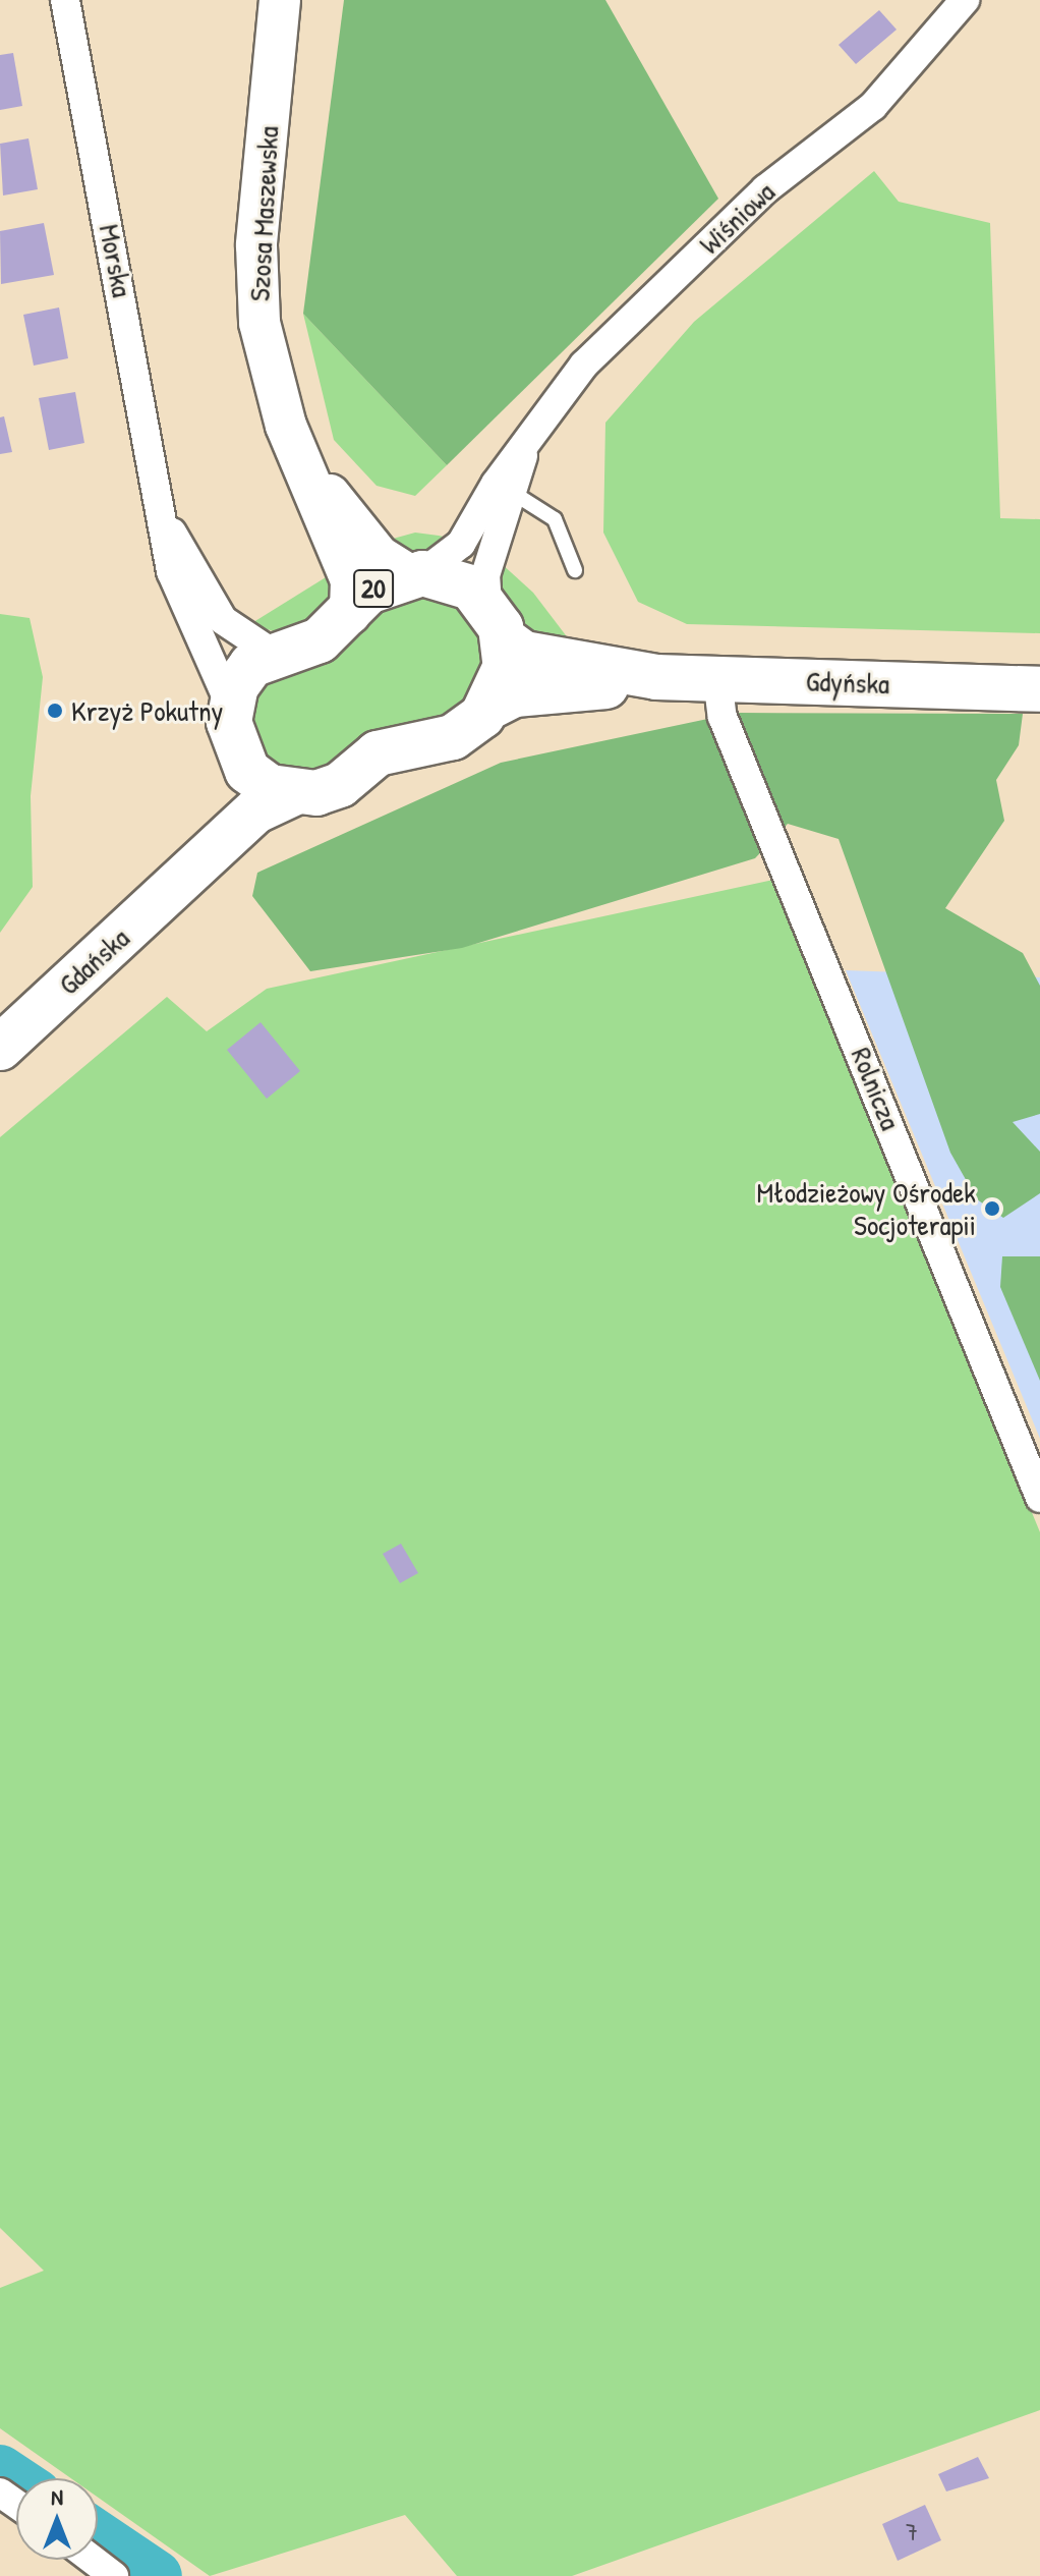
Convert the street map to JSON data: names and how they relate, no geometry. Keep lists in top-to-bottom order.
{
  "streets": {
    "main road": [
      "Szosa Maszewska",
      "20",
      "Gdyńska",
      "Gdańska"
    ],
    "street": ["Wiśniowa", "Morska", "Rolnicza"]
  },
  "crossings": [
    ["Szosa Maszewska", "Wiśniowa"],
    ["Szosa Maszewska", "20"],
    ["Wiśniowa", "20"],
    ["Wiśniowa", "Gdyńska"],
    ["Morska", "20"],
    ["Morska", "Gdańska"],
    ["20", "Gdyńska"],
    ["20", "Gdańska"],
    ["Gdyńska", "Rolnicza"]
  ],
  "places": ["Krzyż Pokutny", "Młodzieżowy Ośrodek Socjoterapii"],
  "house_numbers": ["7"],
  "north": "top"
}
